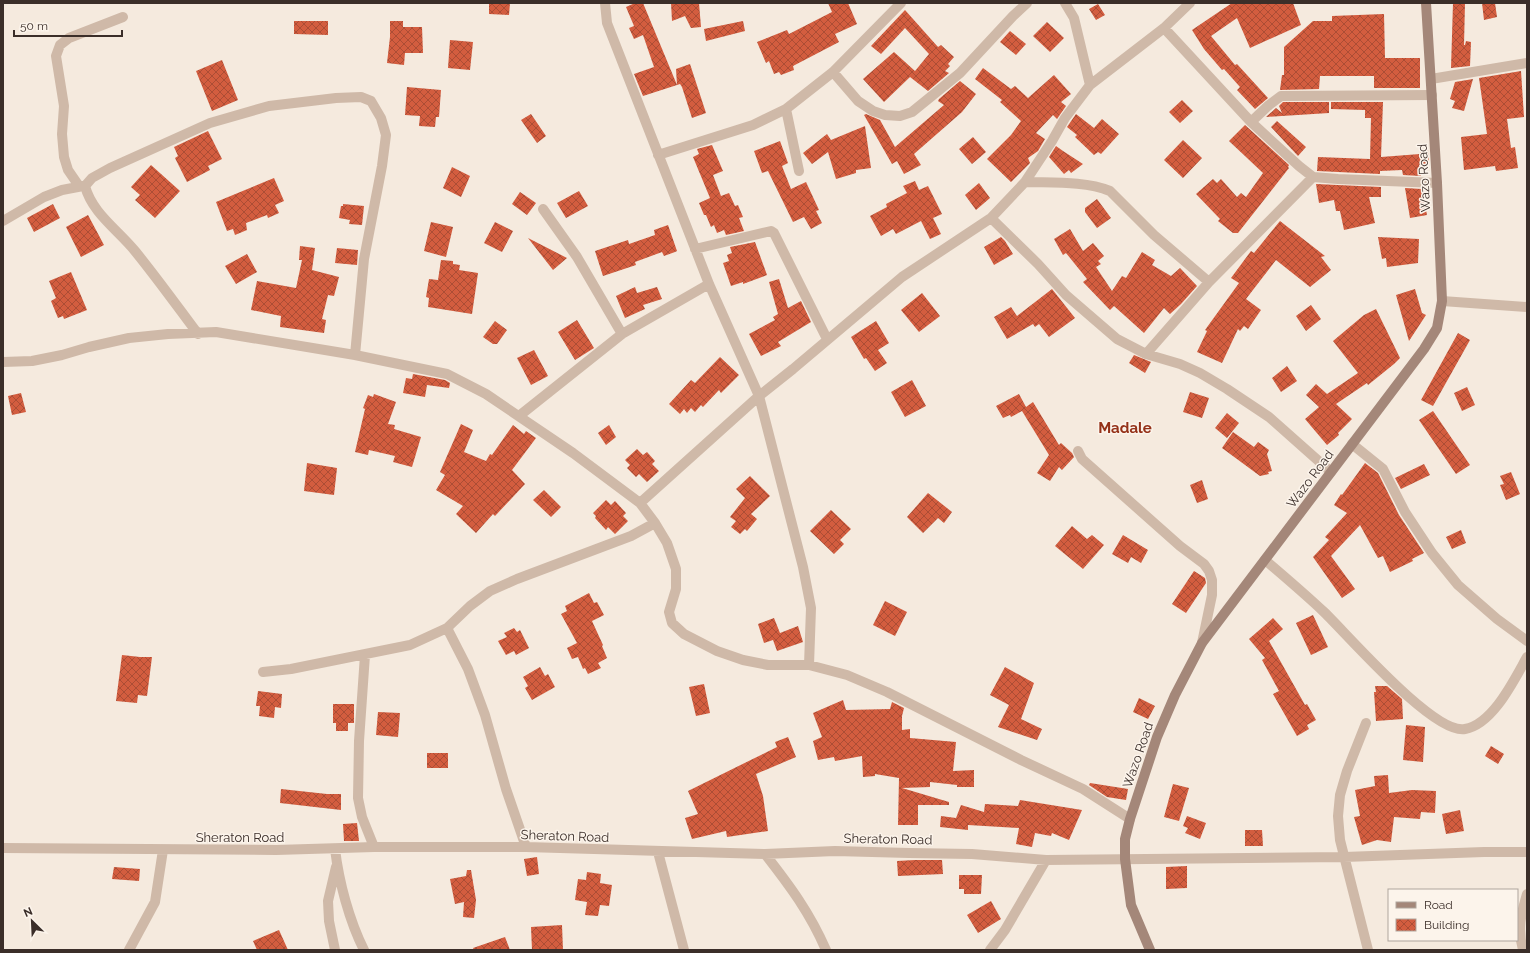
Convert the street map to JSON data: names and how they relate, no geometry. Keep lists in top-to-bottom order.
{
  "streets": {
    "main road": ["Wazo Road"],
    "street": ["Sheraton Road"]
  },
  "crossings": [
    ["Wazo Road", "Sheraton Road"]
  ],
  "districts": ["Madale"],
  "legend": ["Road", "Building"],
  "scale_bar": "50 m",
  "north": "top left"
}
